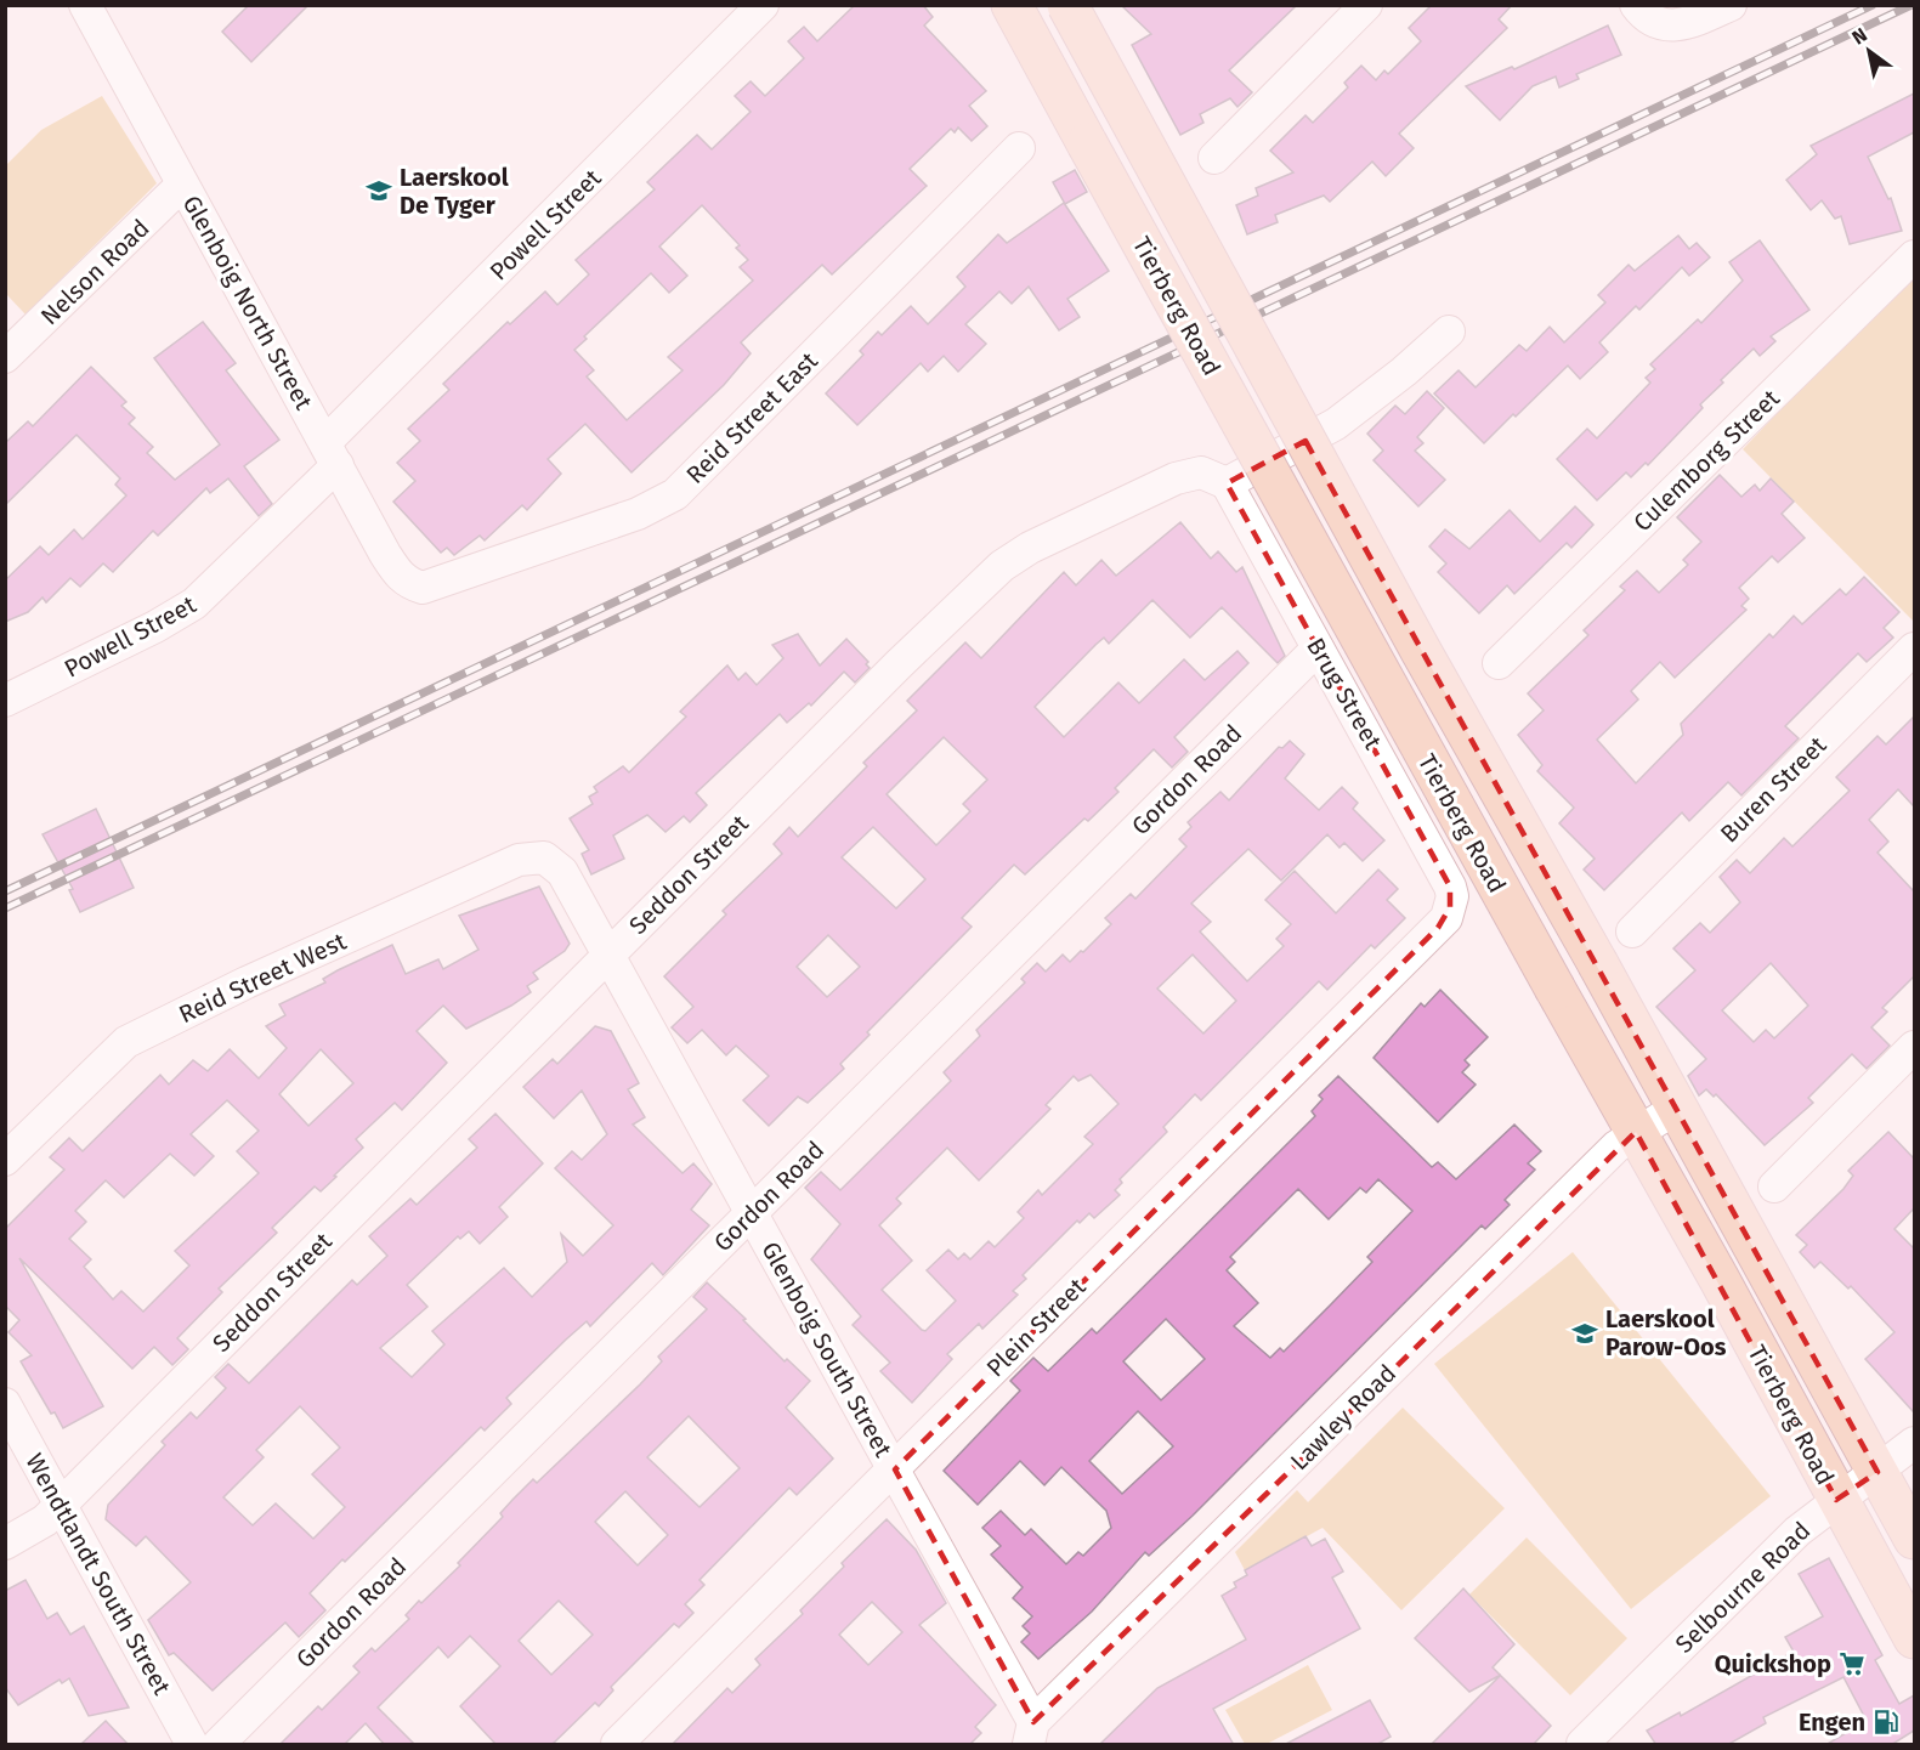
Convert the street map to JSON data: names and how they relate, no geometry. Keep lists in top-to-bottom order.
{
  "streets": {
    "main road": ["Tierberg Road"],
    "street": [
      "Powell Street",
      "Nelson Road",
      "Glenboig North Street",
      "Reid Street East",
      "Culemborg Street",
      "Brug Street",
      "Gordon Road",
      "Buren Street",
      "Seddon Street",
      "Reid Street West",
      "Plein Street",
      "Glenboig South Street",
      "Lawley Road",
      "Wendtlandt South Street",
      "Selbourne Road"
    ]
  },
  "crossings": [
    ["Powell Street", "Glenboig North Street"],
    ["Nelson Road", "Glenboig North Street"],
    ["Glenboig North Street", "Reid Street East"],
    ["Tierberg Road", "Lawley Road"],
    ["Tierberg Road", "Selbourne Road"],
    ["Brug Street", "Gordon Road"],
    ["Brug Street", "Seddon Street"],
    ["Brug Street", "Plein Street"],
    ["Gordon Road", "Glenboig South Street"],
    ["Seddon Street", "Glenboig South Street"],
    ["Seddon Street", "Wendtlandt South Street"],
    ["Reid Street West", "Glenboig South Street"],
    ["Plein Street", "Glenboig South Street"],
    ["Glenboig South Street", "Lawley Road"]
  ],
  "places": {
    "school or university": ["Laerskool De Tyger", "Laerskool Parow-Oos"],
    "supermarket": ["Quickshop"],
    "fuel station": ["Engen"]
  },
  "north": "top left"
}
